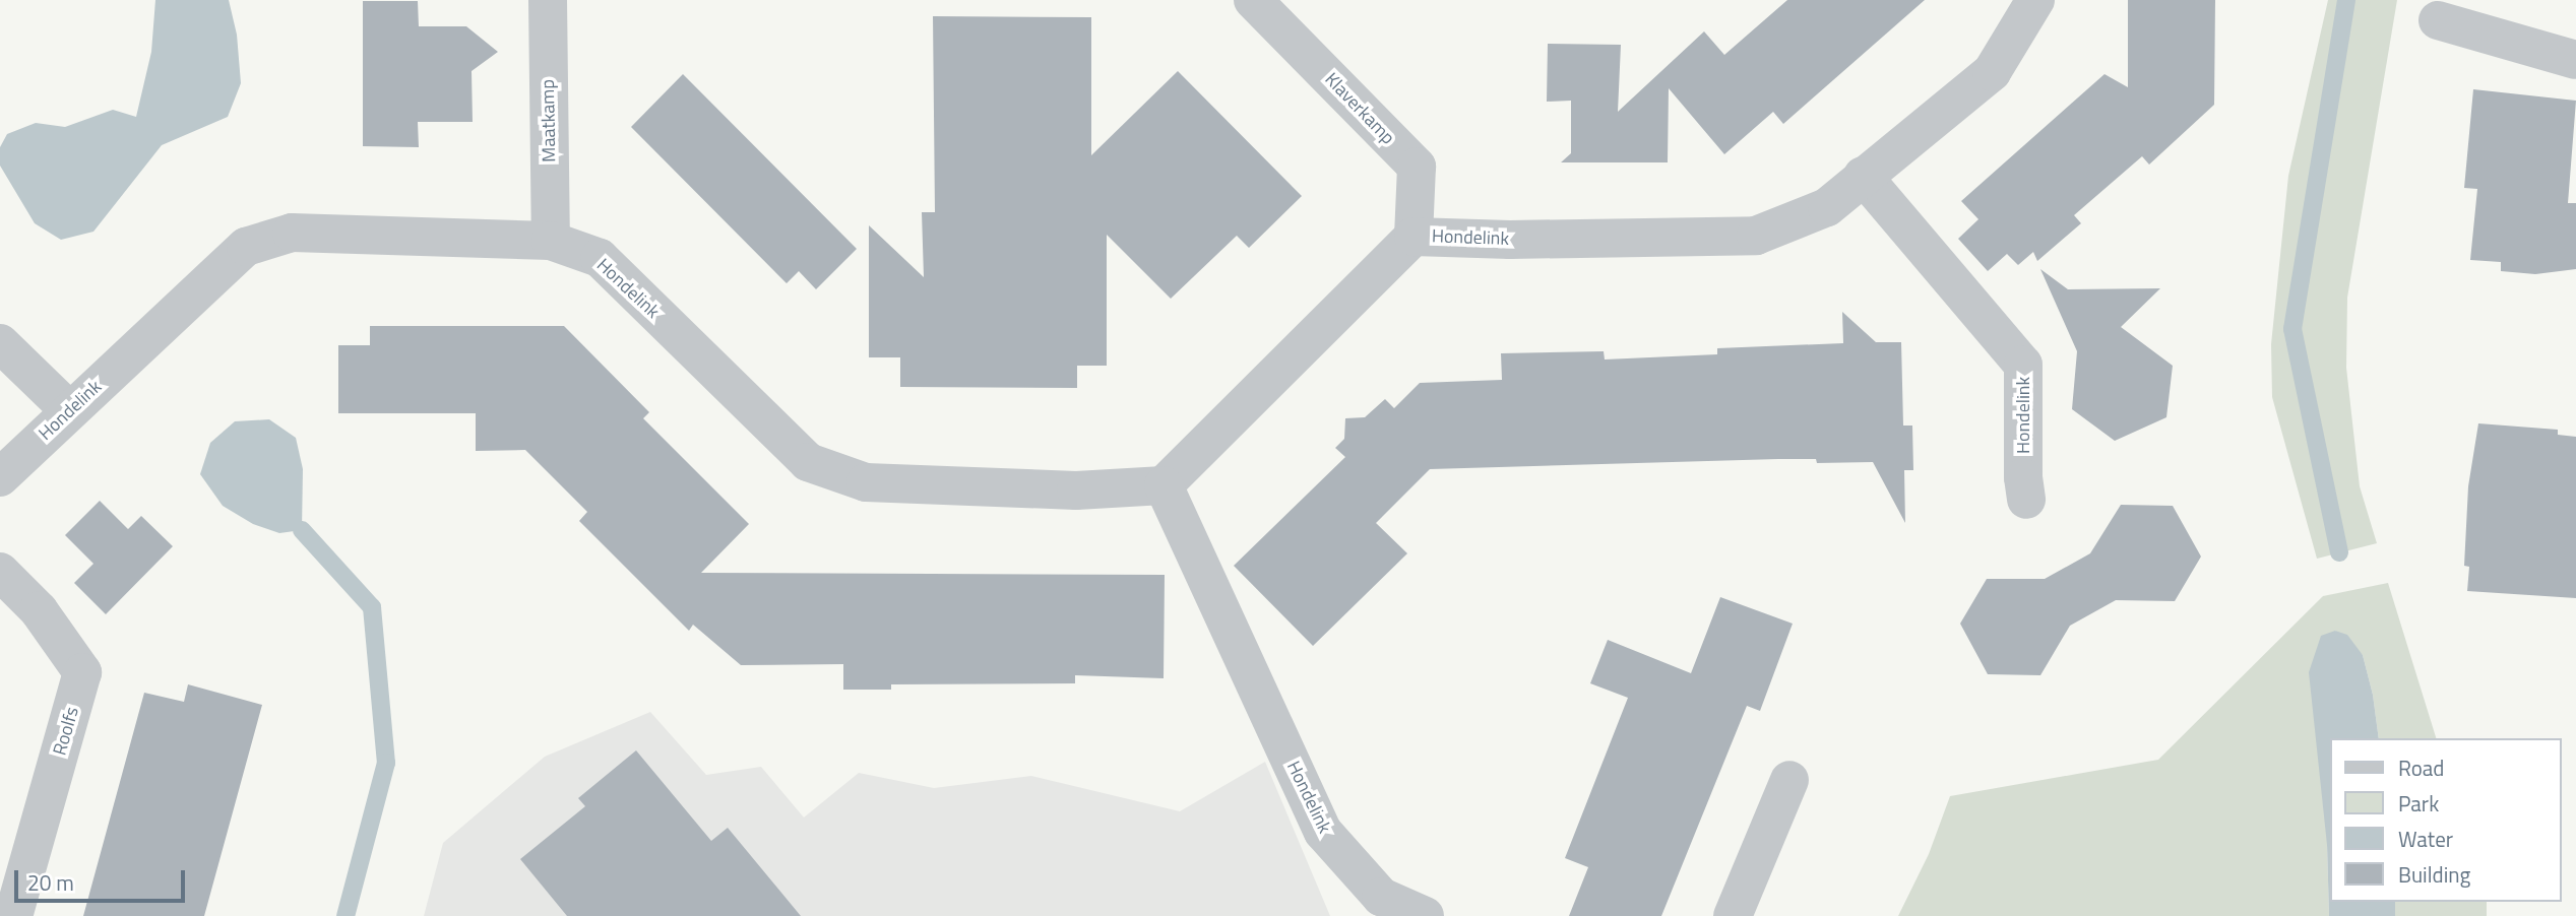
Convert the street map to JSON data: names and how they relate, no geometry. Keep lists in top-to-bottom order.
{
  "streets": {
    "street": [
      "Klaverkamp",
      "Maatkamp",
      "Hondelink",
      "Roolfs"
    ]
  },
  "crossings": [
    ["Klaverkamp", "Hondelink"],
    ["Maatkamp", "Hondelink"]
  ],
  "legend": [
    "Road",
    "Park",
    "Water",
    "Building"
  ],
  "scale_bar": "20 m"
}
